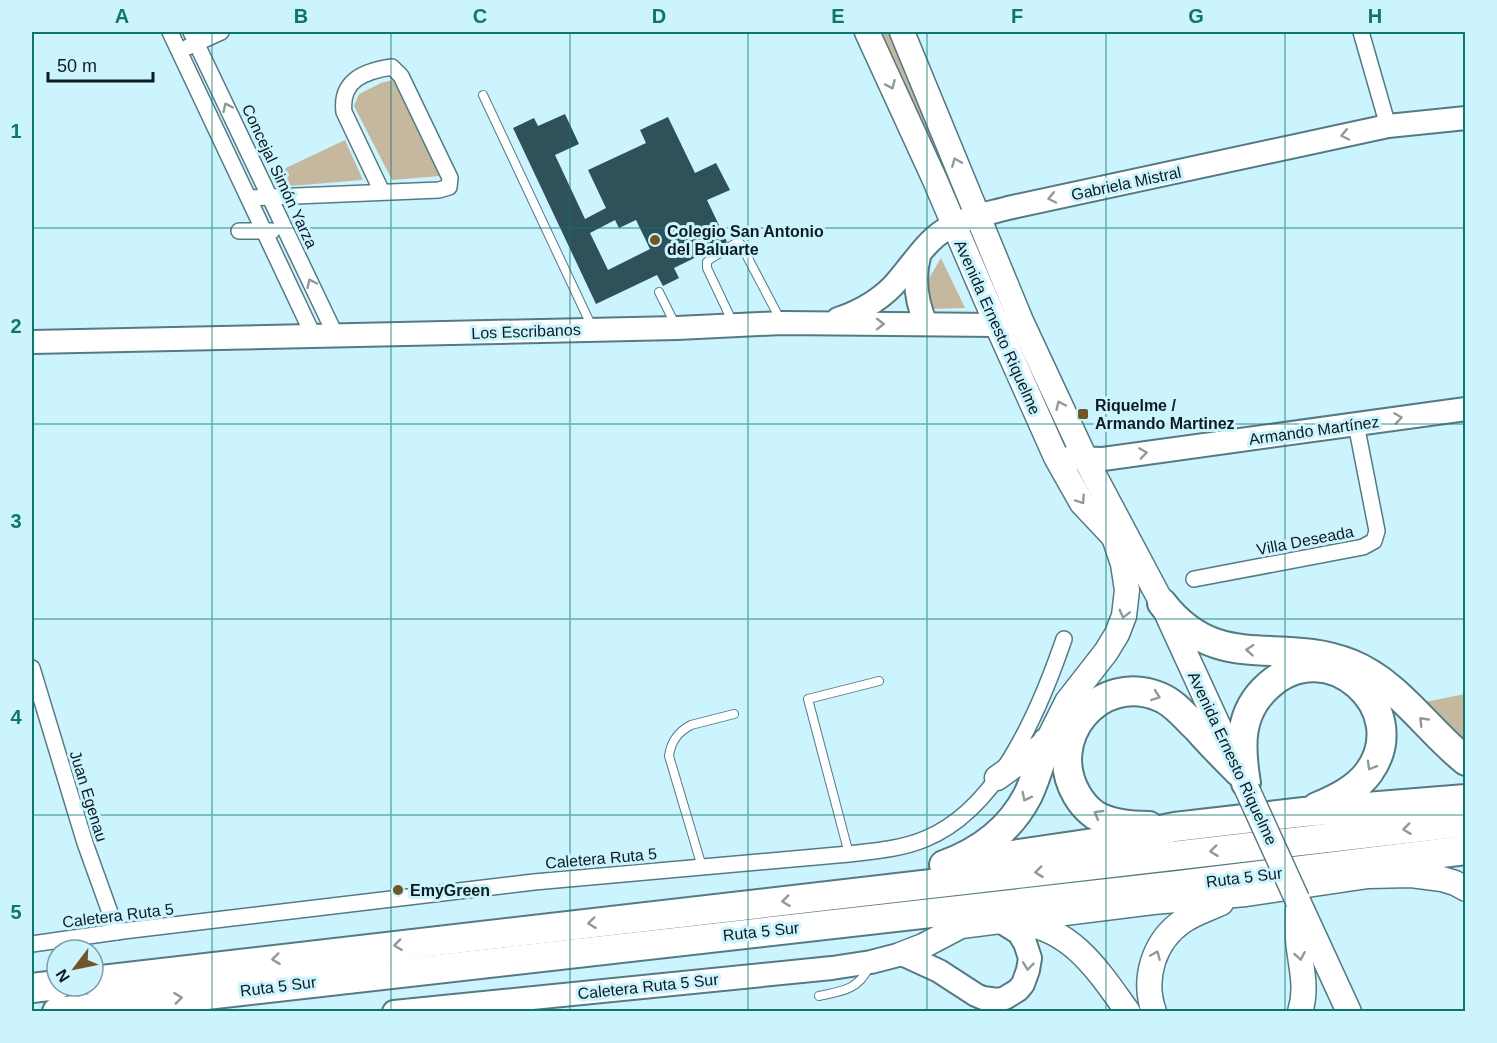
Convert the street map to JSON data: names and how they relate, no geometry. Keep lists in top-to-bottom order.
{
  "streets": {
    "highway": ["Ruta 5 Sur"],
    "main road": [
      "Gabriela Mistral",
      "Avenida Ernesto Riquelme",
      "Los Escribanos",
      "Armando Martínez",
      "Caletera Ruta 5 Sur"
    ],
    "street": [
      "Concejal Simón Yarza",
      "Villa Deseada",
      "Juan Egenau",
      "Caletera Ruta 5"
    ]
  },
  "crossings": [
    ["Concejal Simón Yarza", "Los Escribanos"],
    ["Gabriela Mistral", "Avenida Ernesto Riquelme"],
    ["Gabriela Mistral", "Los Escribanos"],
    ["Avenida Ernesto Riquelme", "Los Escribanos"],
    ["Avenida Ernesto Riquelme", "Armando Martínez"],
    ["Armando Martínez", "Villa Deseada"],
    ["Juan Egenau", "Caletera Ruta 5"]
  ],
  "one_way": ["Gabriela Mistral", "Armando Martínez"],
  "places": {
    "other": ["Colegio San Antonio del Baluarte", "EmyGreen"],
    "transit": ["Riquelme / Armando Martinez"]
  },
  "scale_bar": "50 m",
  "north": "bottom left",
  "grid": {
    "columns": [
      "A",
      "B",
      "C",
      "D",
      "E",
      "F",
      "G",
      "H"
    ],
    "rows": [
      "1",
      "2",
      "3",
      "4",
      "5"
    ]
  }
}
